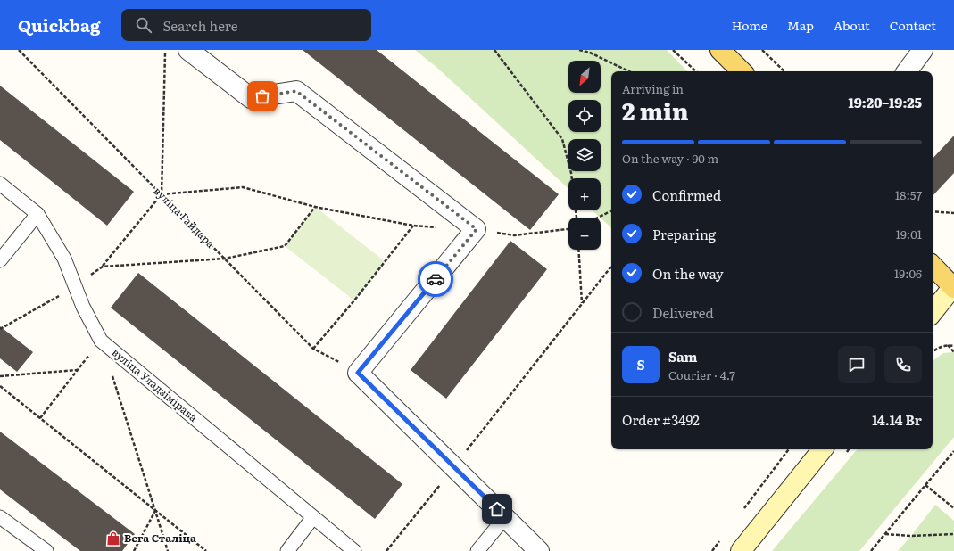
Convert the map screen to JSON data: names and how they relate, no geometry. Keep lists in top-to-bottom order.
{
  "streets": {
    "lane": ["вуліца Уладзімірава"],
    "path": ["вуліца Гайдара"]
  },
  "places": {
    "shop": ["Вега Сталіца"]
  },
  "north": "bottom left",
  "page": {
    "header": "Quickbag",
    "search": "Search here",
    "nav": [
      "Home",
      "Map",
      "About",
      "Contact"
    ],
    "map_buttons": ["+", "−"],
    "heading": ["2 min", "Arriving in", "19:20–19:25"],
    "panel": [
      "Sam",
      "Courier · 4.7",
      "Order #3492",
      "14.14 Br"
    ],
    "bar": "On the way · 90 m",
    "list": [
      ["Confirmed", "18:57"],
      ["Preparing", "19:01"],
      ["On the way", "19:06"],
      "Delivered"
    ],
    "round": "S"
  }
}
